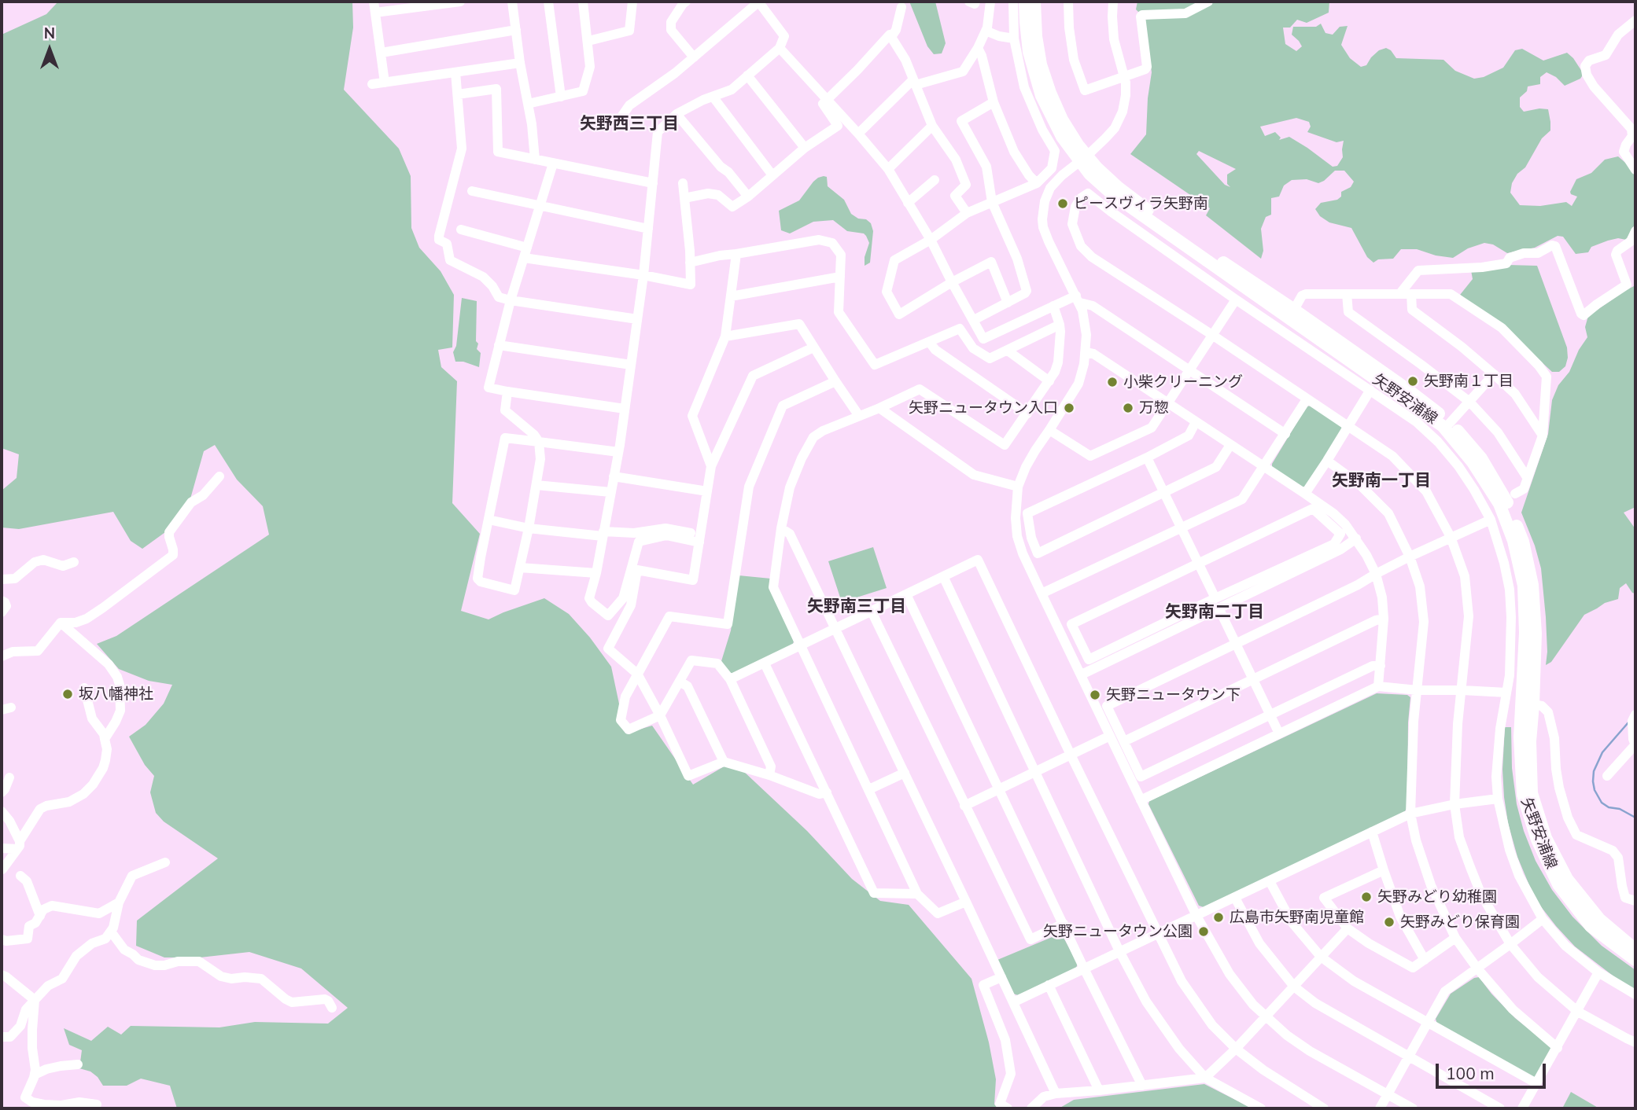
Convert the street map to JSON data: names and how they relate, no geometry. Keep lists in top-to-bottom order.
{
  "streets": {
    "main road": ["矢野安浦線"]
  },
  "districts": [
    "矢野西三丁目",
    "矢野南一丁目",
    "矢野南三丁目",
    "矢野南二丁目"
  ],
  "places": [
    "ピースヴィラ矢野南",
    "矢野南１丁目",
    "小柴クリーニング",
    "矢野ニュータウン入口",
    "万惣",
    "坂八幡神社",
    "矢野ニュータウン下",
    "矢野みどり幼稚園",
    "広島市矢野南児童館",
    "矢野みどり保育園",
    "矢野ニュータウン公園"
  ],
  "scale_bar": "100 m",
  "north": "top"
}
